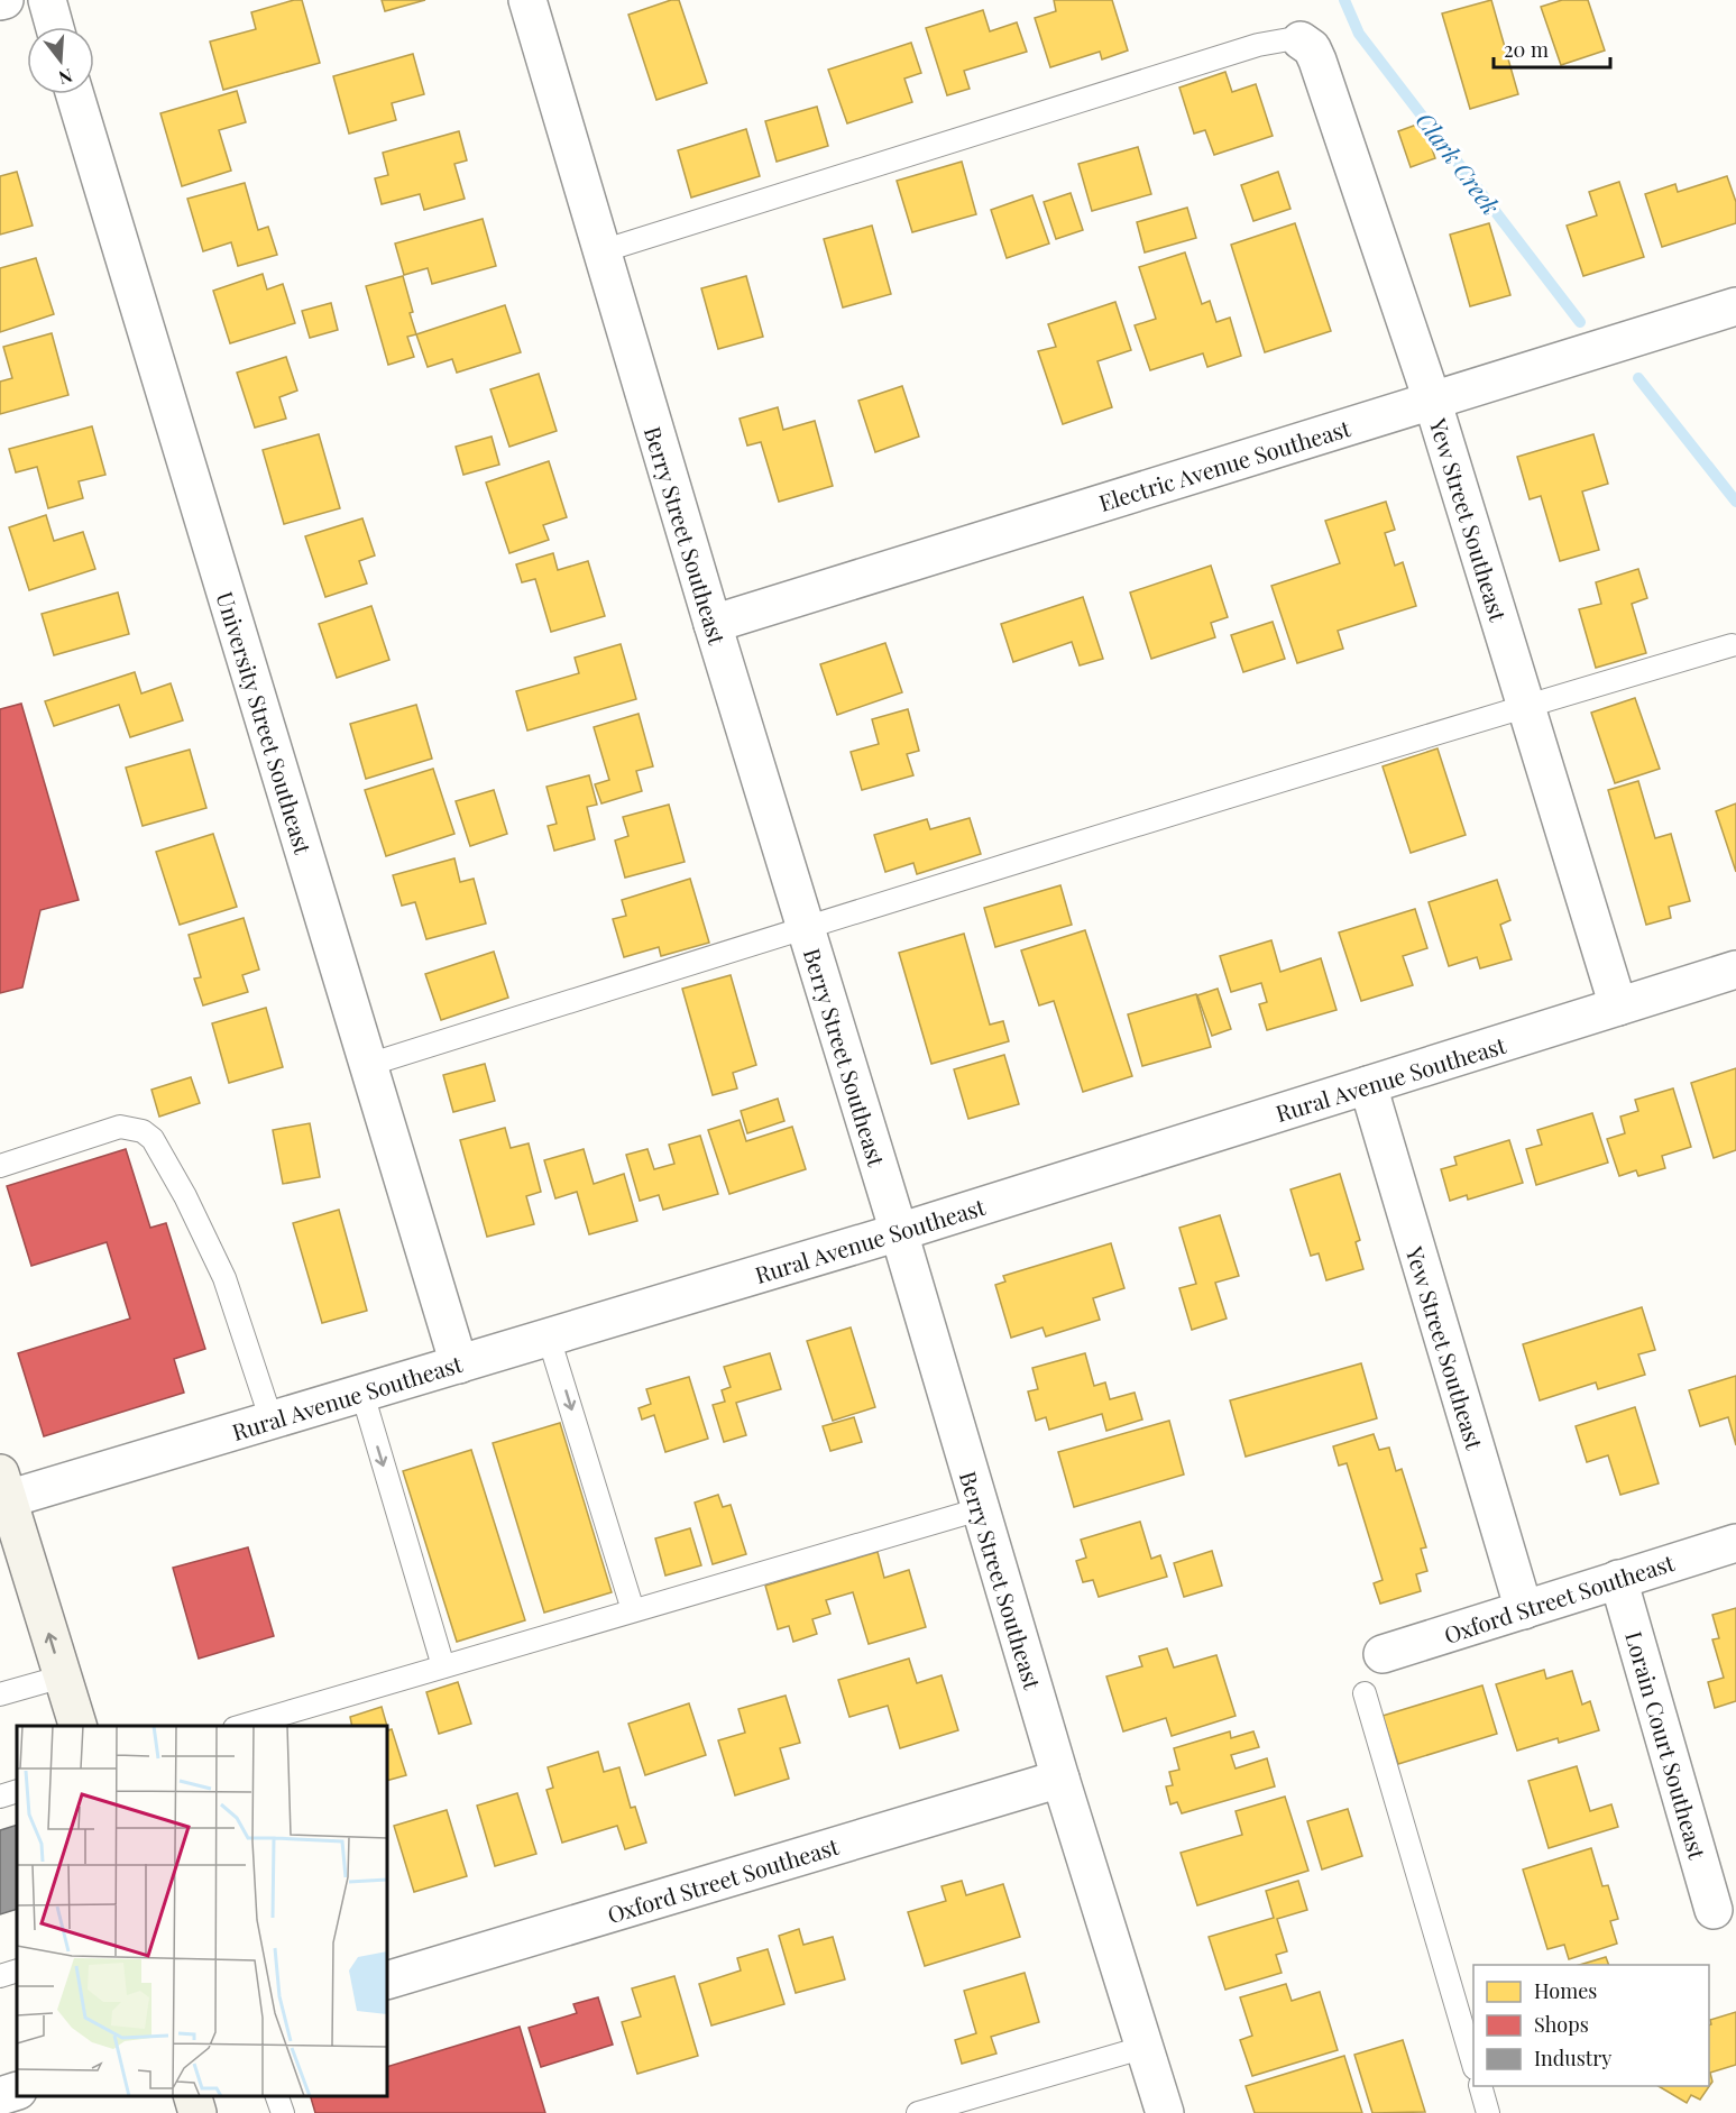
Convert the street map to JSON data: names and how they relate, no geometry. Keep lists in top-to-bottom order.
{
  "streets": {
    "street": [
      "Electric Avenue Southeast",
      "Yew Street Southeast",
      "Berry Street Southeast",
      "University Street Southeast",
      "Rural Avenue Southeast",
      "Oxford Street Southeast",
      "Lorain Court Southeast"
    ]
  },
  "crossings": [
    ["Electric Avenue Southeast", "Yew Street Southeast"],
    ["Electric Avenue Southeast", "Berry Street Southeast"],
    ["Yew Street Southeast", "Rural Avenue Southeast"],
    ["Yew Street Southeast", "Oxford Street Southeast"],
    ["Berry Street Southeast", "Rural Avenue Southeast"],
    ["Berry Street Southeast", "Oxford Street Southeast"],
    ["University Street Southeast", "Rural Avenue Southeast"],
    ["Oxford Street Southeast", "Lorain Court Southeast"]
  ],
  "water": ["Clark Creek"],
  "legend": ["Homes", "Shops", "Industry"],
  "scale_bar": "20 m",
  "north": "bottom"
}
